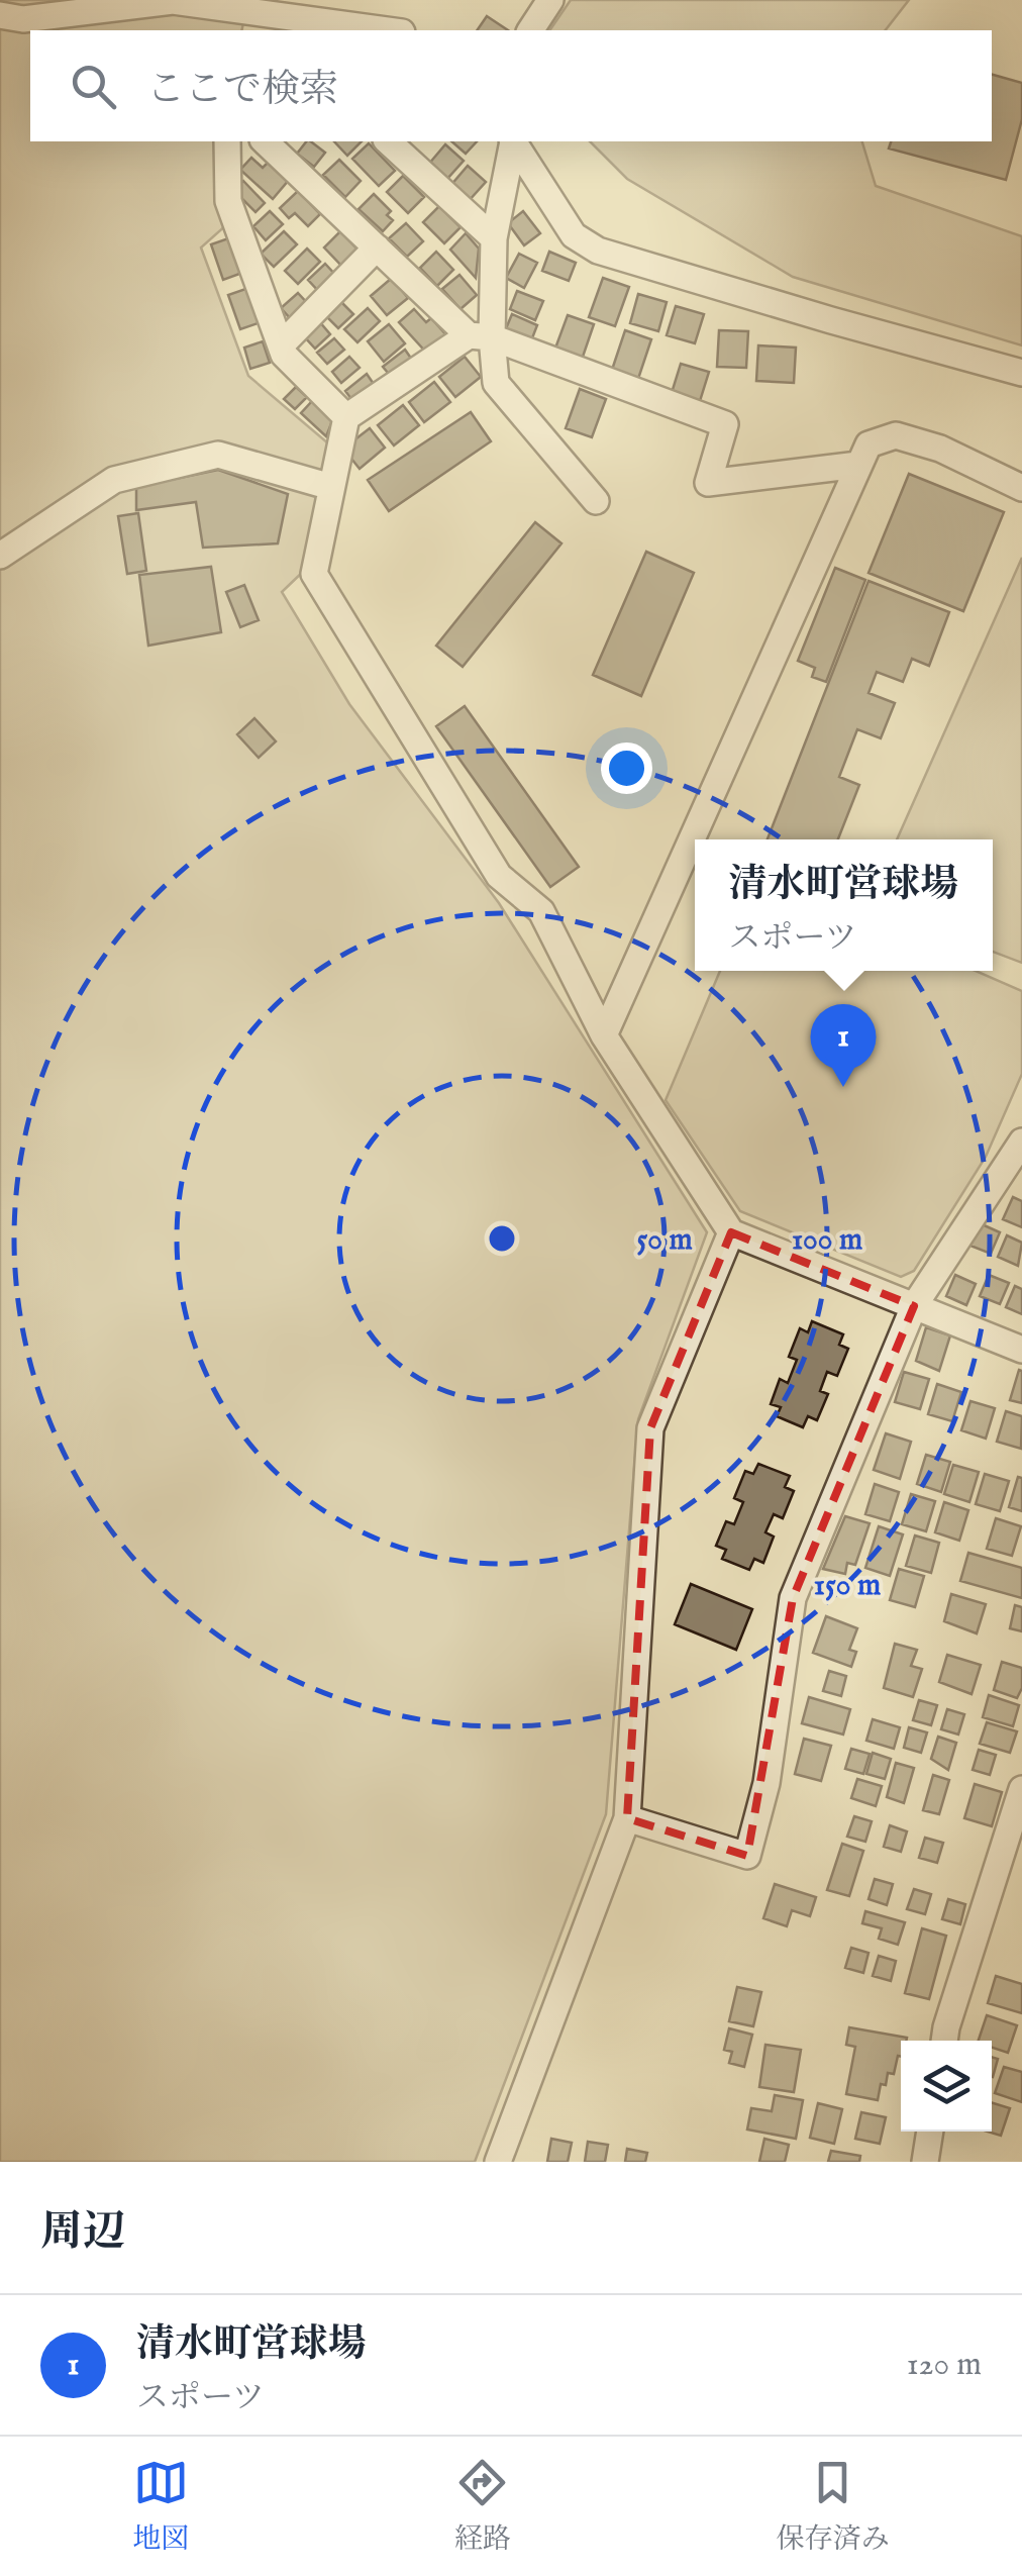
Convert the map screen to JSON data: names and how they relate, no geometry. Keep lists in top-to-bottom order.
{
  "page": {
    "search": "ここで検索",
    "popup": ["清水町営球場", "スポーツ"],
    "pins": "1",
    "heading": "周辺",
    "list": [
      {
        "mark": "1",
        "name": "清水町営球場",
        "note": "スポーツ",
        "value": "120 m"
      }
    ],
    "nav": ["地図", "経路", "保存済み"]
  },
  "rings": ["50 m", "100 m", "150 m"]
}
